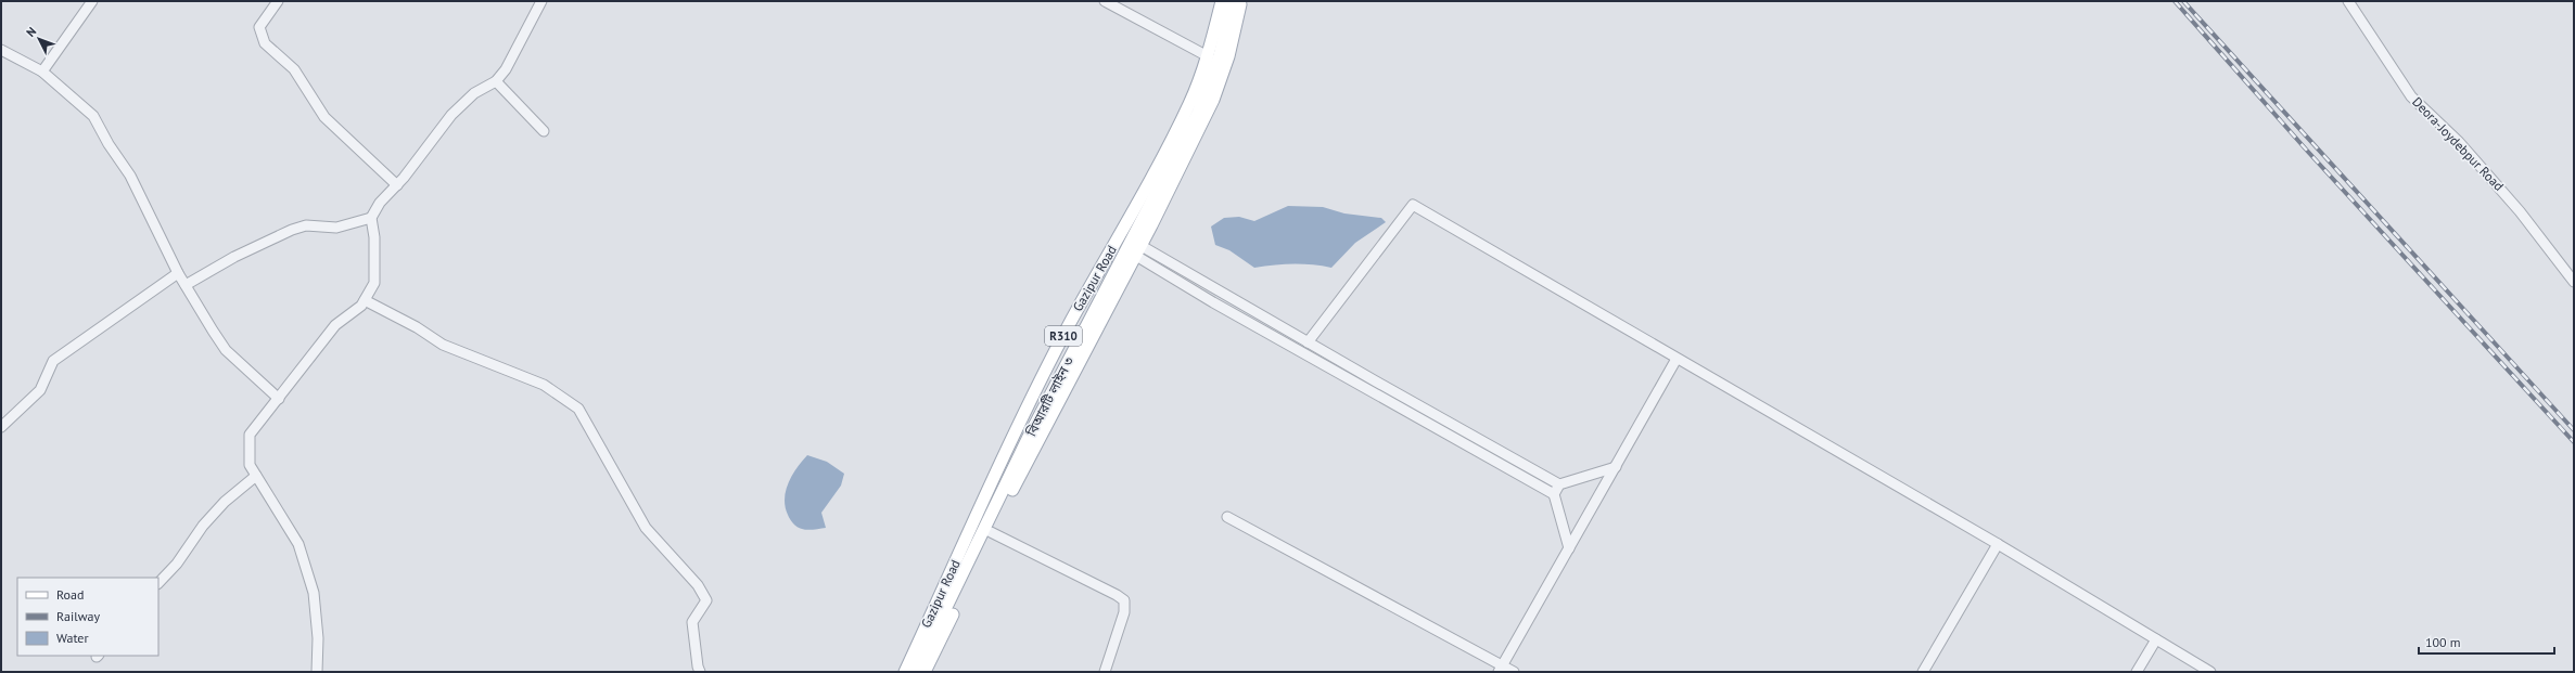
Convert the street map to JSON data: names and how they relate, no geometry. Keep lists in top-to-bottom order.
{
  "streets": {
    "main road": ["Gazipur Road", "R310", "বিআরটি লাইন ৩"],
    "street": ["Deora-Joydebpur Road"]
  },
  "legend": ["Road", "Railway", "Water"],
  "scale_bar": "100 m",
  "north": "top left"
}
